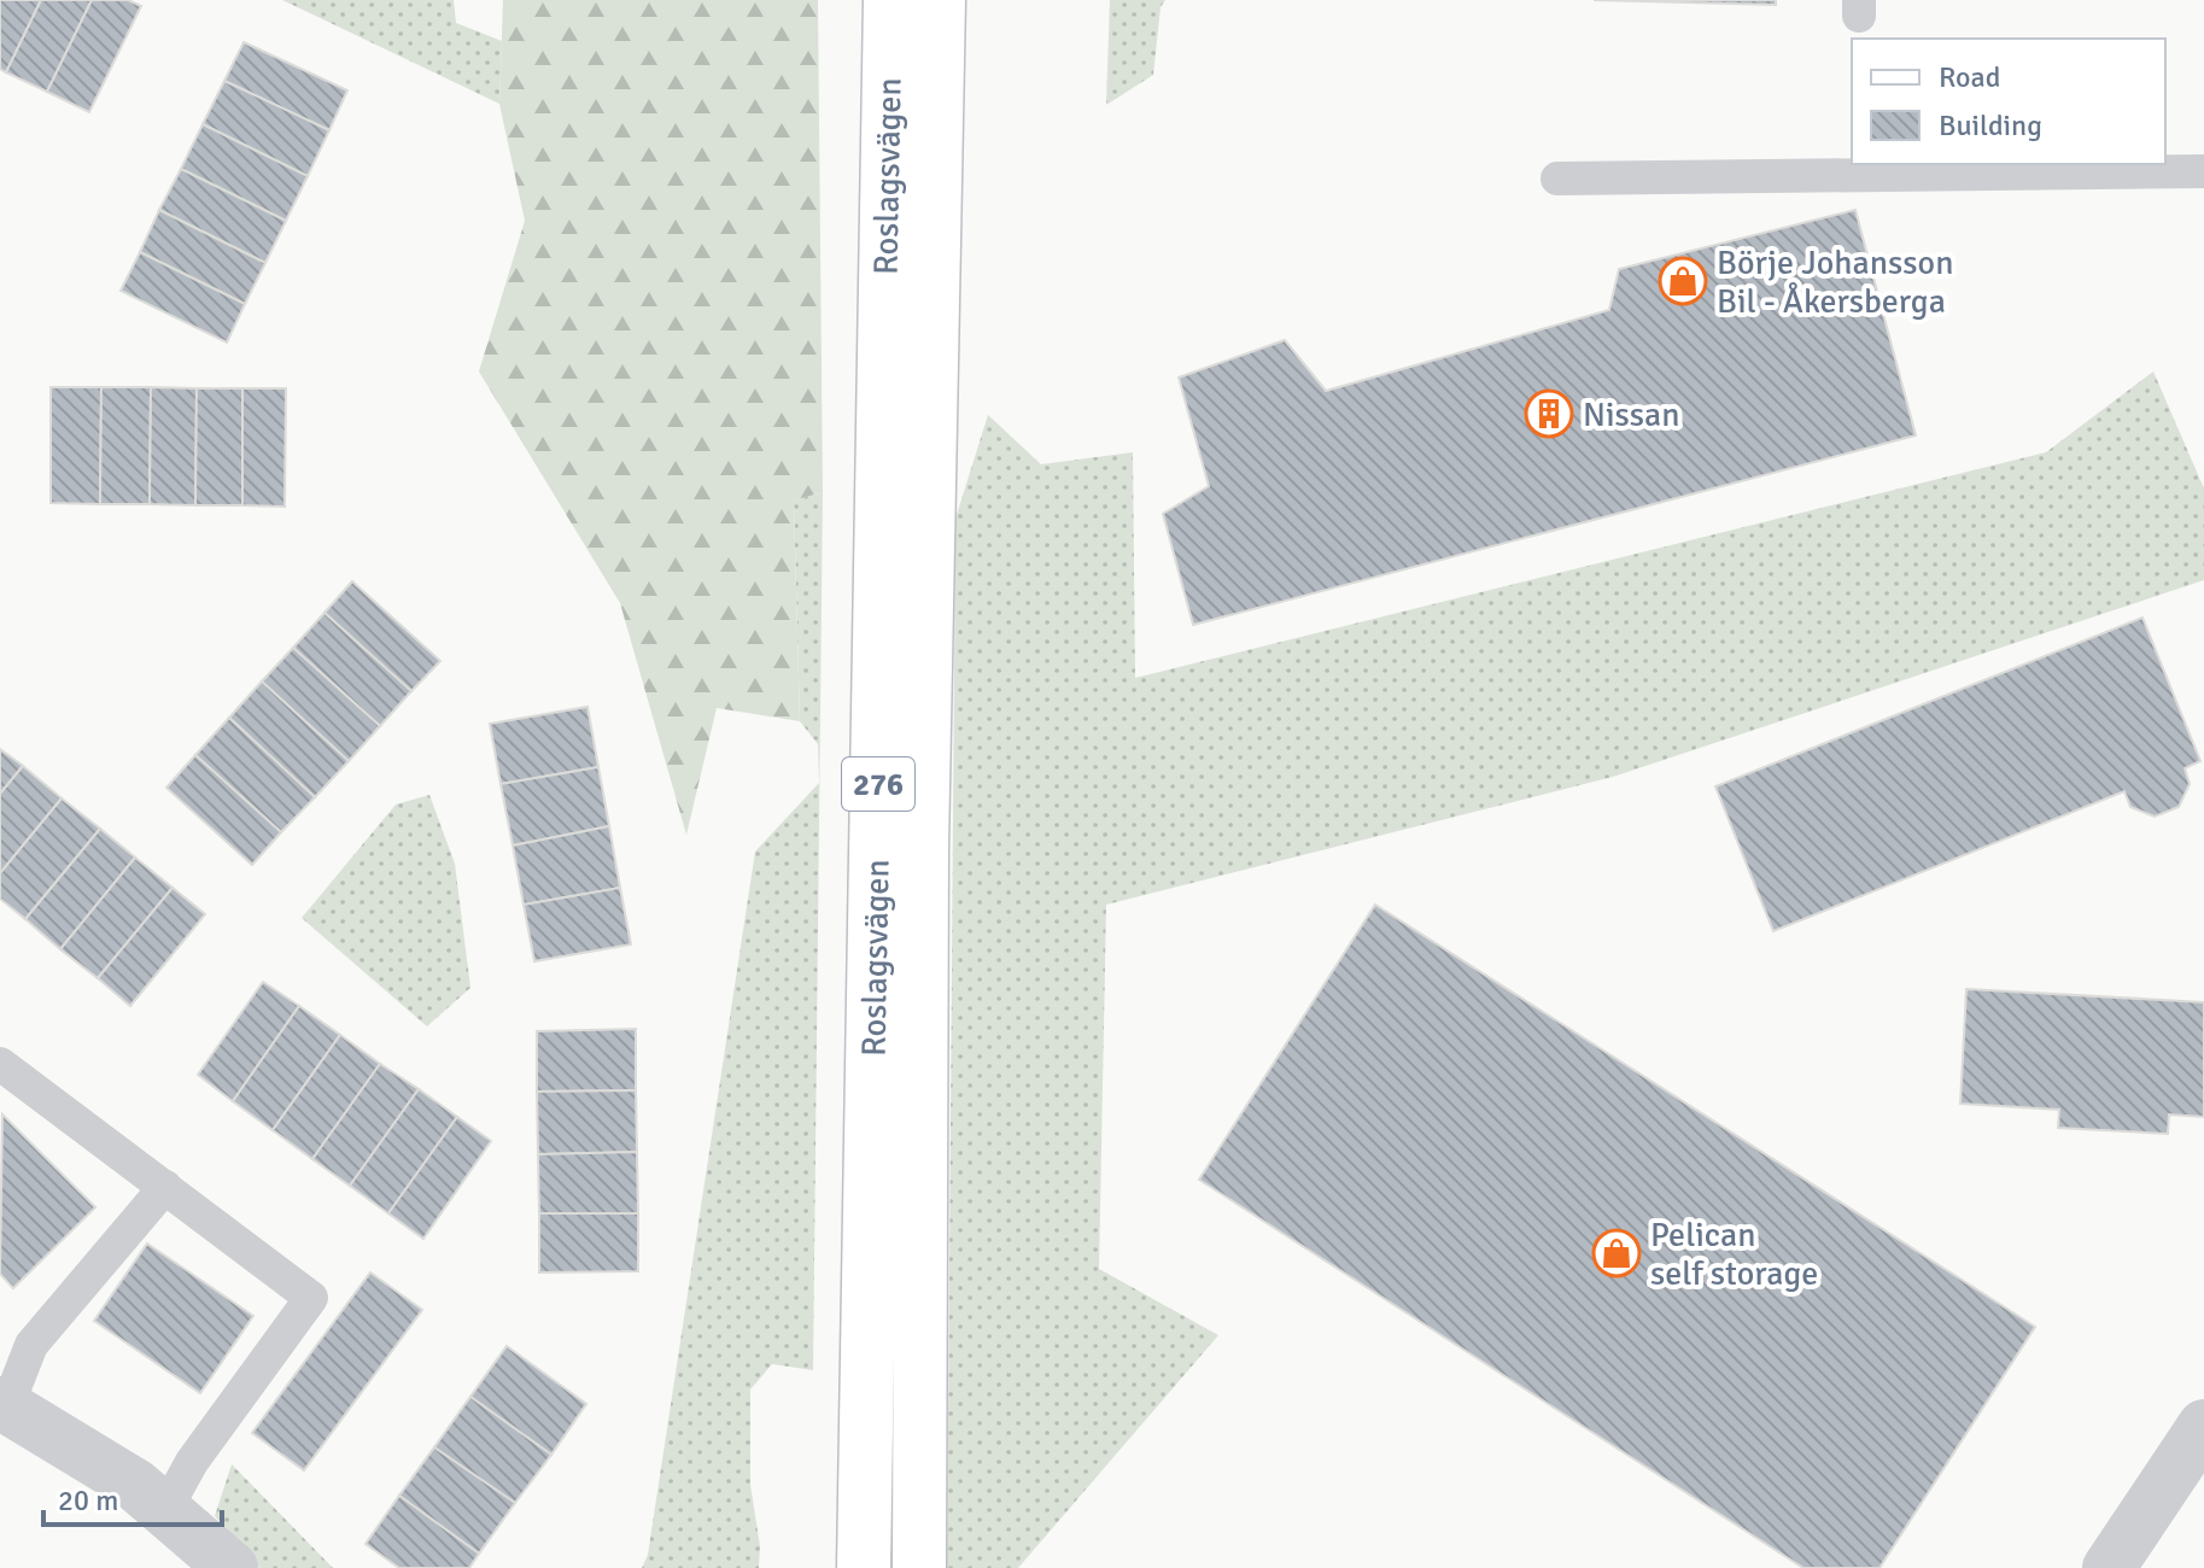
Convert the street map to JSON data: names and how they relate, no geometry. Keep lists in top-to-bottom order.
{
  "streets": {
    "main road": ["Roslagsvägen", "276"]
  },
  "places": {
    "shop": ["Börje Johansson Bil - Åkersberga", "Pelican self storage"],
    "building": ["Nissan"]
  },
  "legend": ["Road", "Building"],
  "scale_bar": "20 m"
}
